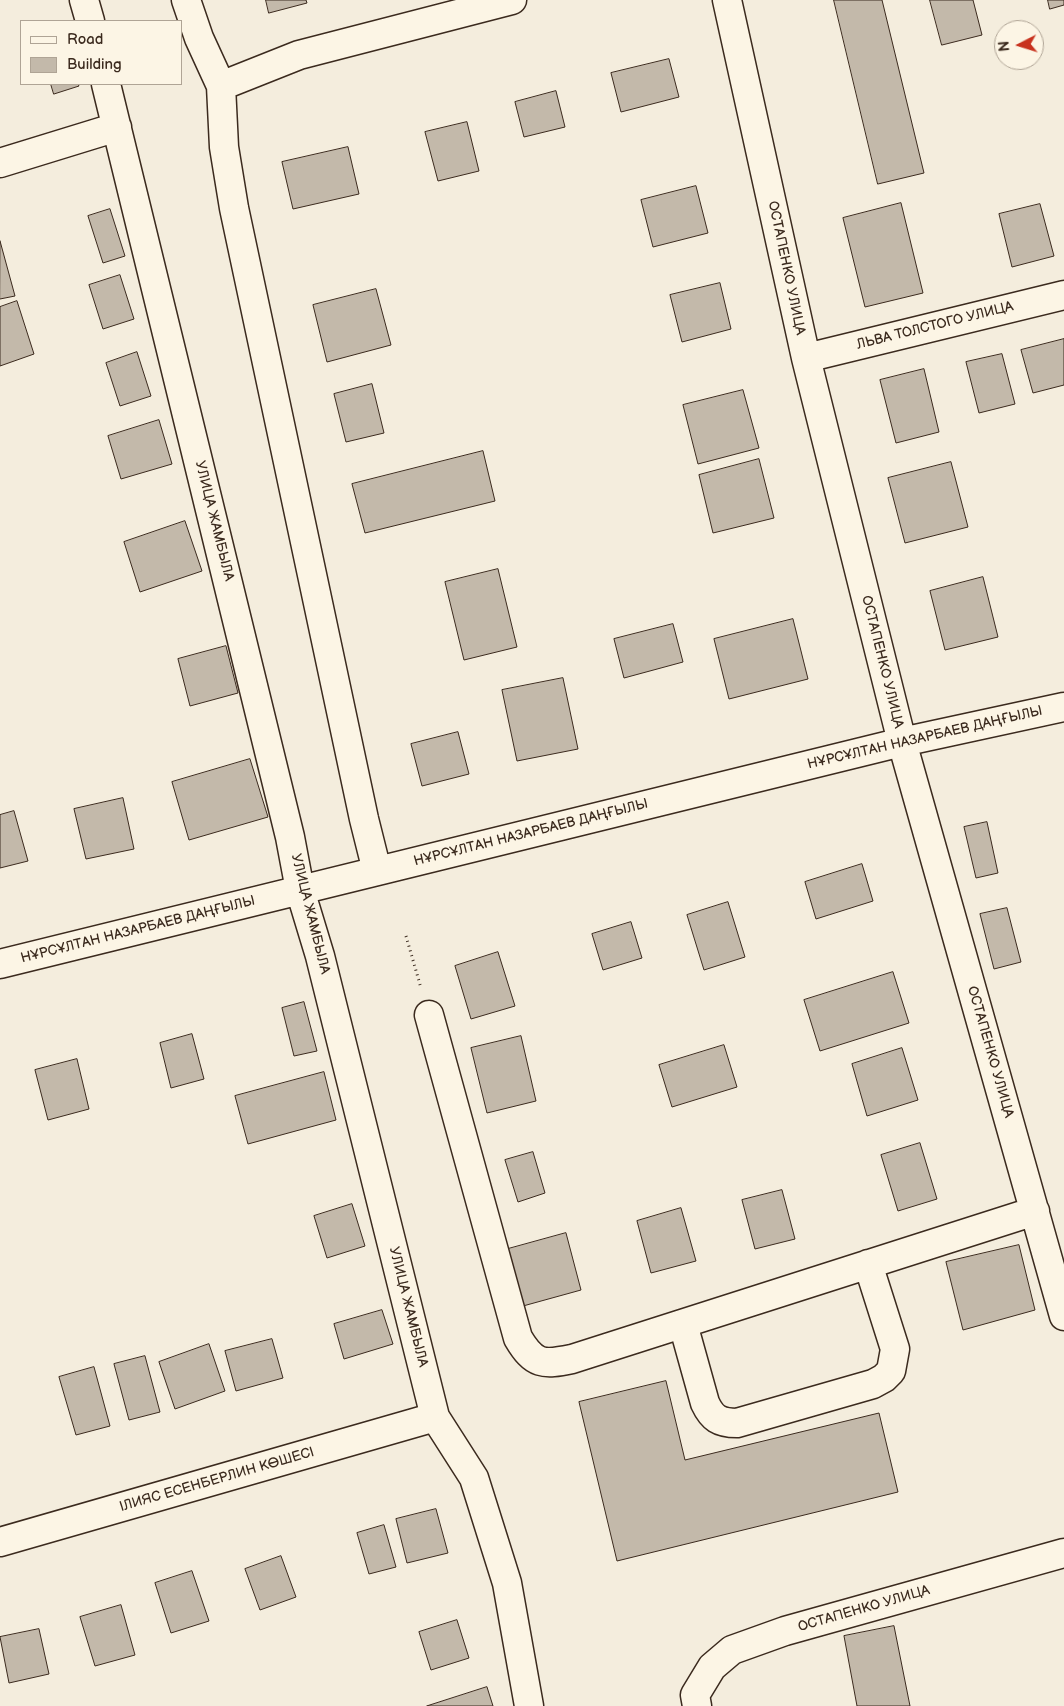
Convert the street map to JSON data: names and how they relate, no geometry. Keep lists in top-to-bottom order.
{
  "streets": {
    "street": [
      "ОСТАПЕНКО УЛИЦА",
      "ЛЬВА ТОЛСТОГО УЛИЦА",
      "УЛИЦА ЖАМБЫЛА",
      "НҰРСҰЛТАН НАЗАРБАЕВ ДАҢҒЫЛЫ",
      "ІЛИЯС ЕСЕНБЕРЛИН КӨШЕСІ"
    ]
  },
  "crossings": [
    ["ОСТАПЕНКО УЛИЦА", "ЛЬВА ТОЛСТОГО УЛИЦА"],
    ["ОСТАПЕНКО УЛИЦА", "НҰРСҰЛТАН НАЗАРБАЕВ ДАҢҒЫЛЫ"],
    ["УЛИЦА ЖАМБЫЛА", "НҰРСҰЛТАН НАЗАРБАЕВ ДАҢҒЫЛЫ"],
    ["УЛИЦА ЖАМБЫЛА", "ІЛИЯС ЕСЕНБЕРЛИН КӨШЕСІ"]
  ],
  "legend": ["Road", "Building"],
  "north": "left"
}
